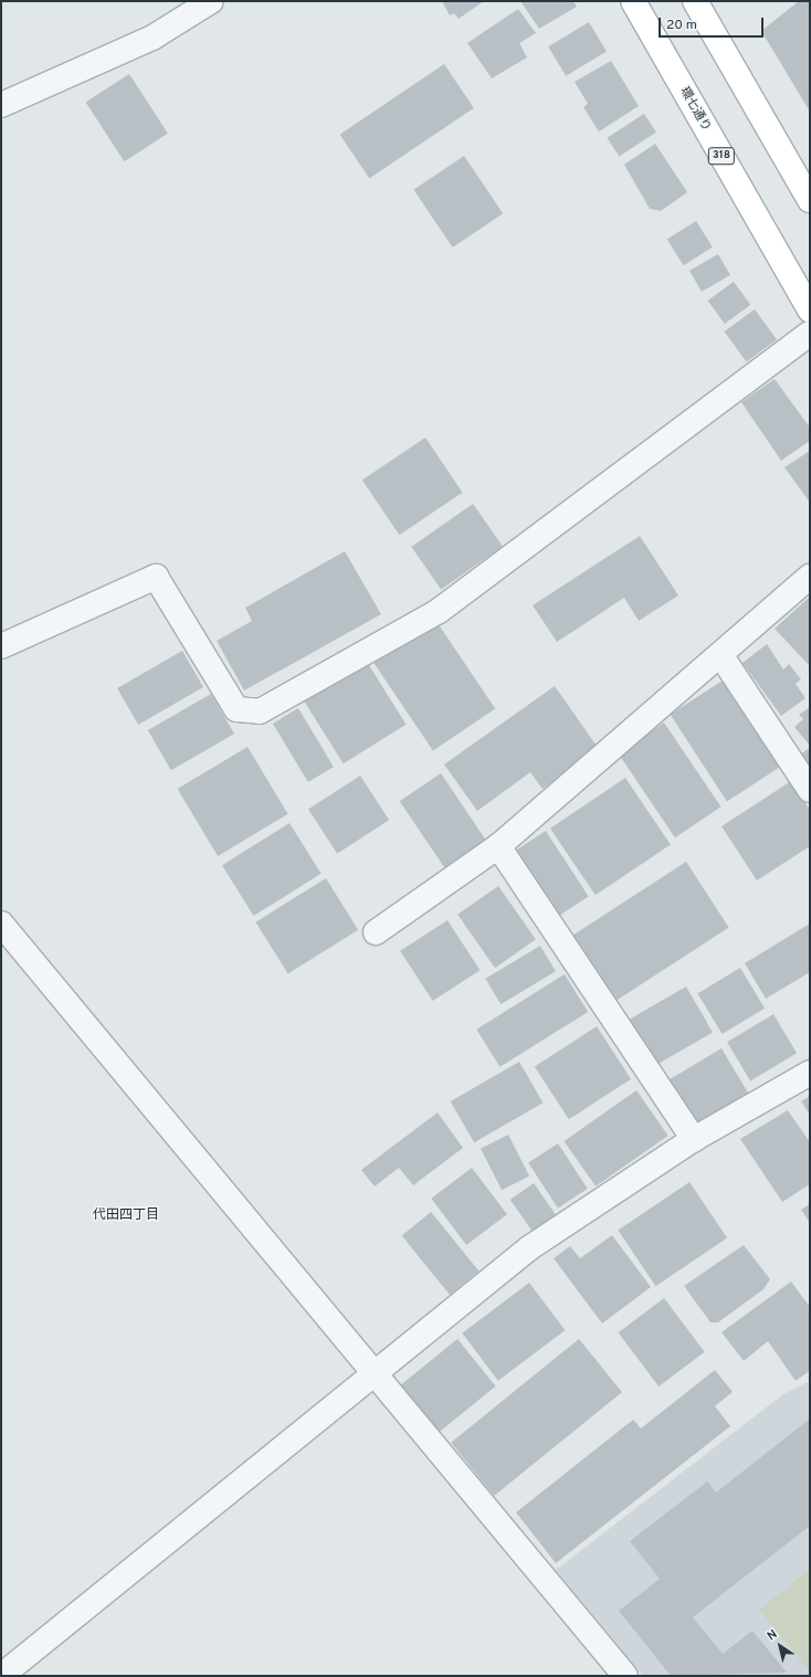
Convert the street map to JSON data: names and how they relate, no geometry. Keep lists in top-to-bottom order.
{
  "streets": {
    "main road": ["環七通り", "318"]
  },
  "districts": ["代田四丁目"],
  "scale_bar": "20 m",
  "north": "top left"
}
